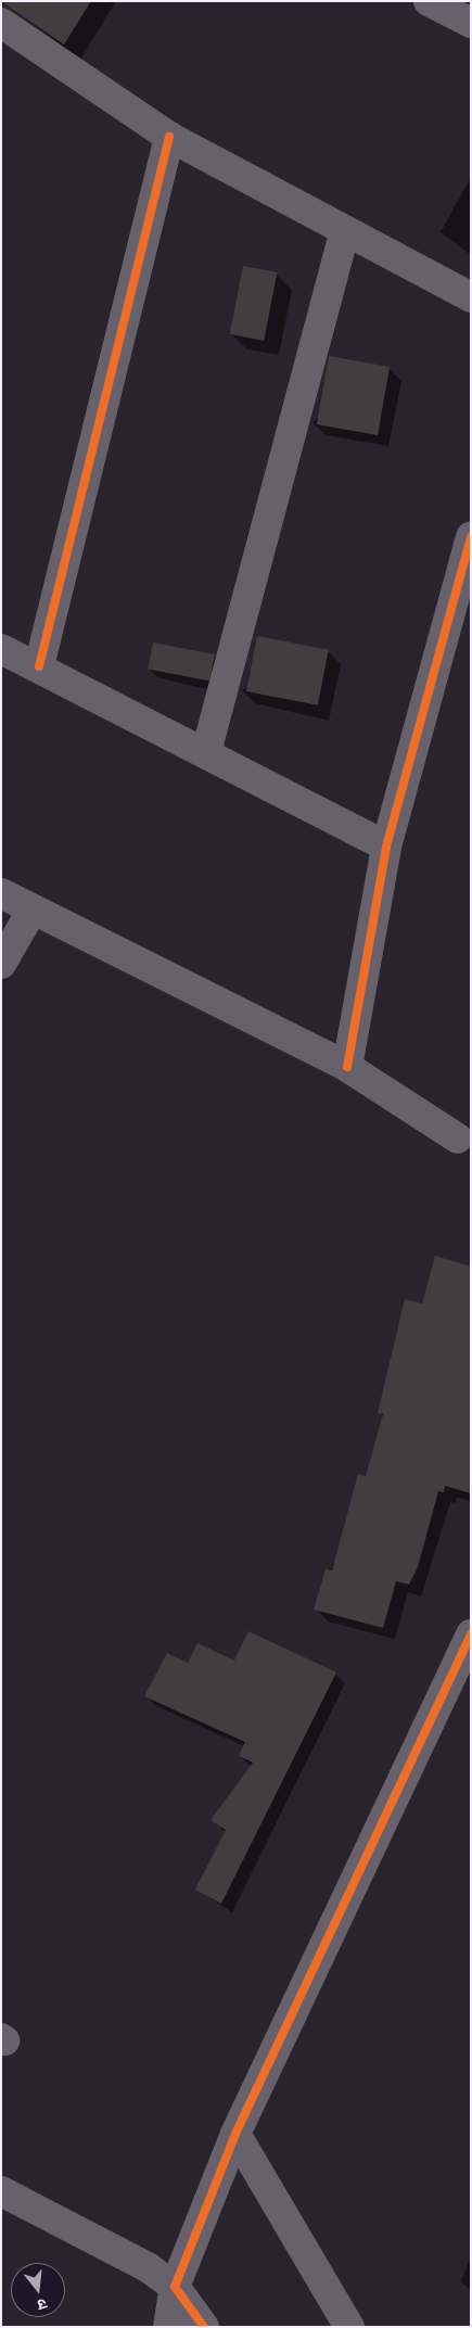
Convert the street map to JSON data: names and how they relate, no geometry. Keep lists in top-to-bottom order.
{
  "north": "bottom"
}
